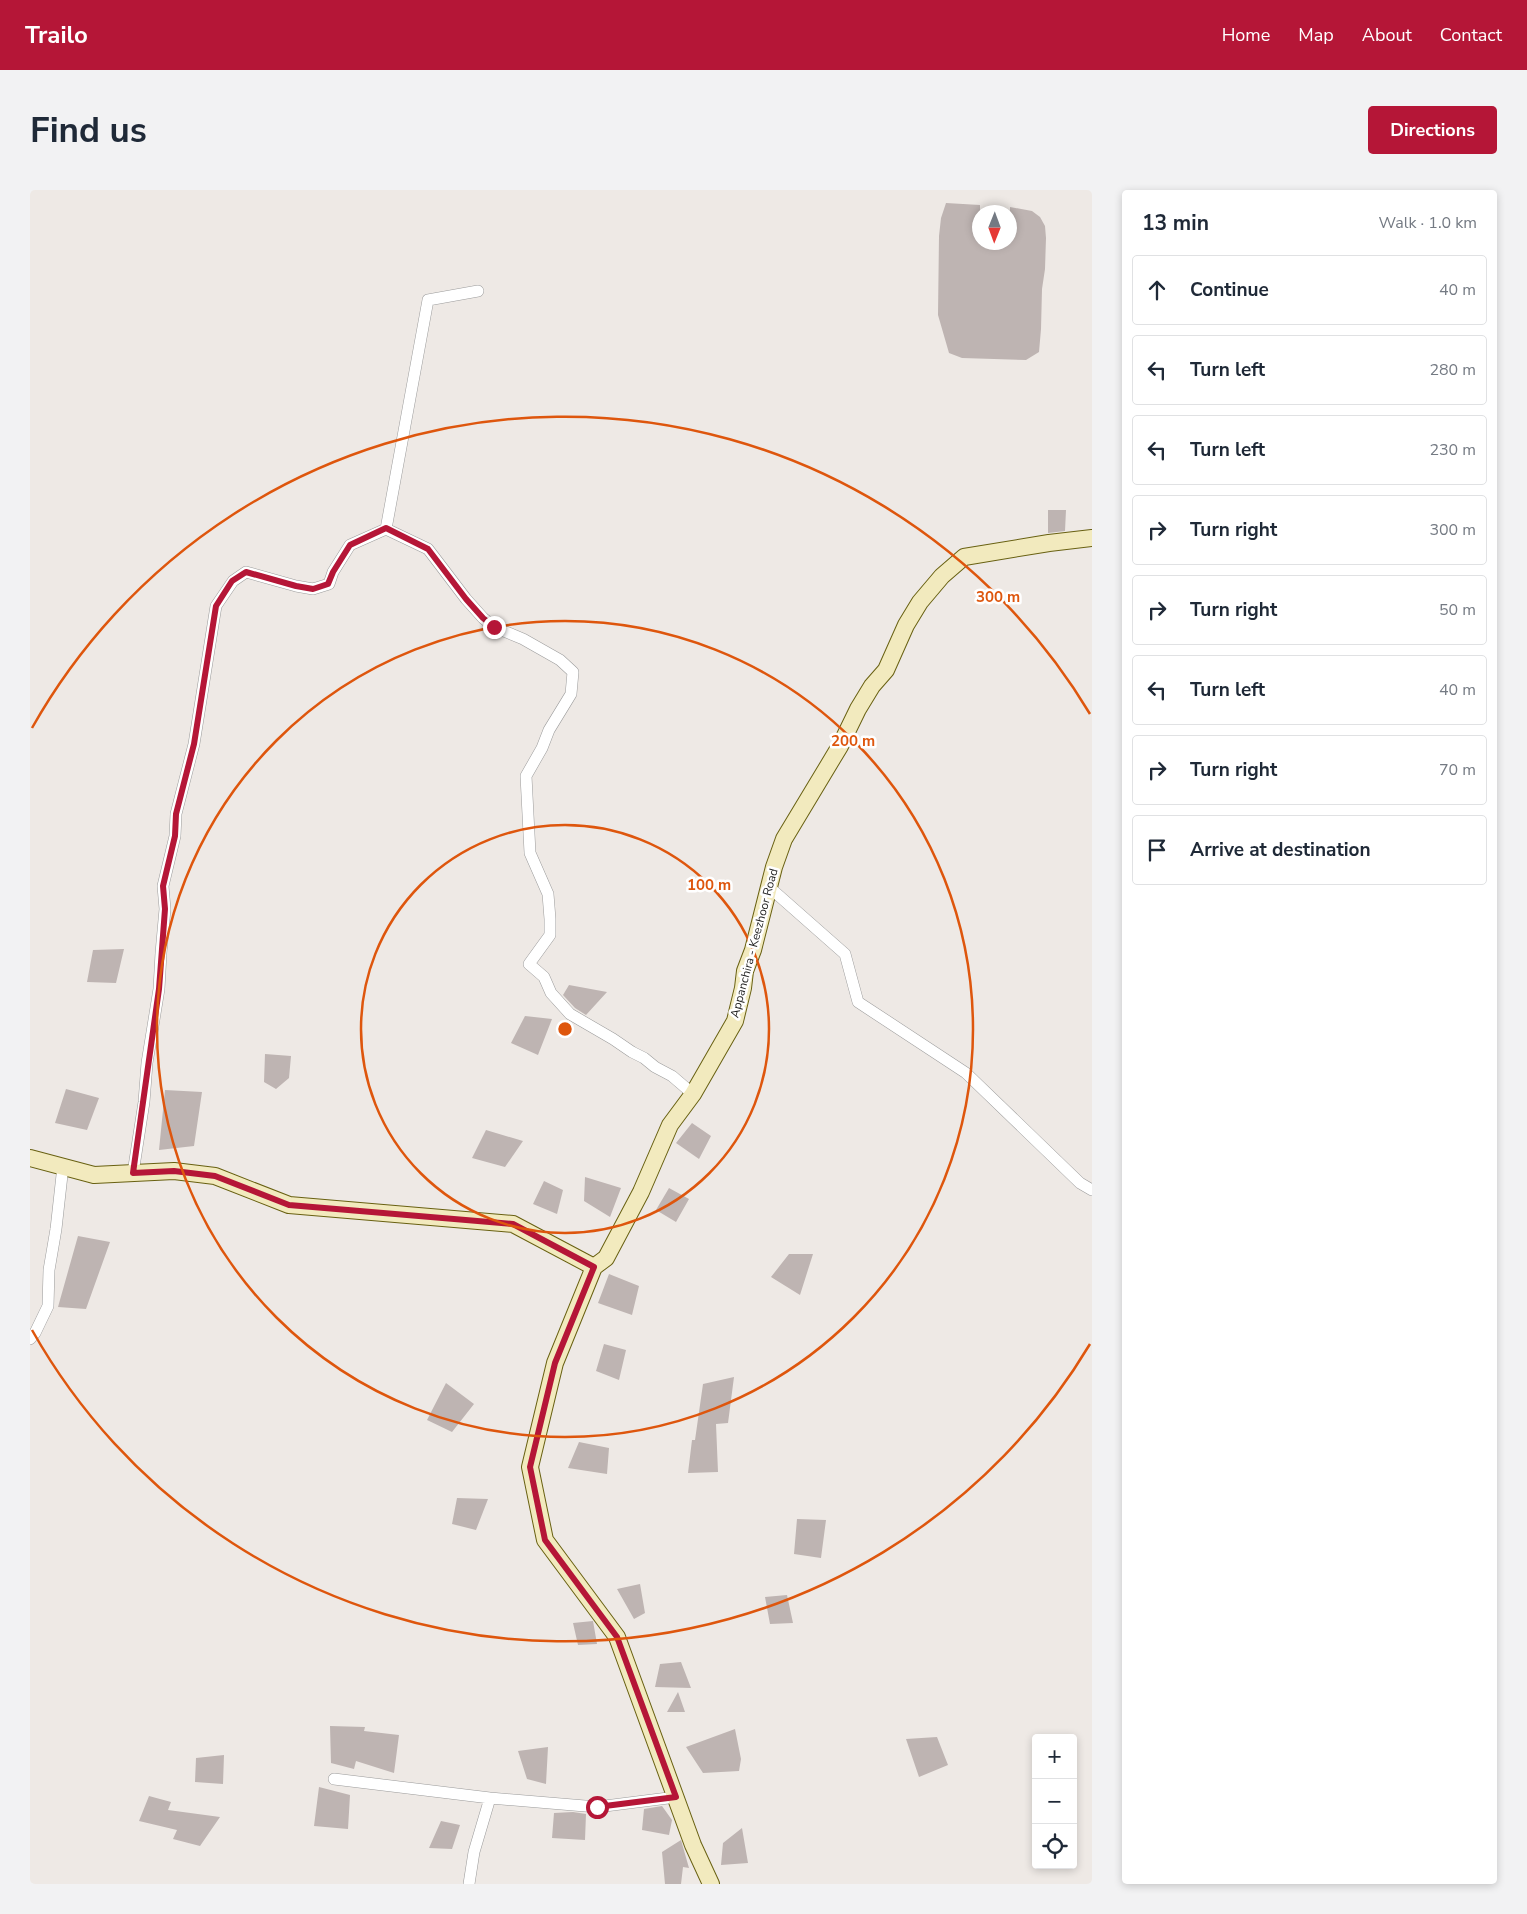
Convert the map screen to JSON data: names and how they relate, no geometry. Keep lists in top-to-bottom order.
{
  "streets": {
    "main road": ["Appanchira - Keezhoor Road"]
  },
  "north": "bottom",
  "page": {
    "header": "Trailo",
    "nav": [
      "Home",
      "Map",
      "About",
      "Contact"
    ],
    "buttons": "Directions",
    "title": "Find us",
    "heading": ["13 min", "Walk · 1.0 km"],
    "list": [
      ["Continue", "40 m"],
      ["Turn left", "280 m"],
      ["Turn left", "230 m"],
      ["Turn right", "300 m"],
      ["Turn right", "50 m"],
      ["Turn left", "40 m"],
      ["Turn right", "70 m"],
      "Arrive at destination"
    ],
    "map_buttons": ["+", "−"]
  },
  "rings": ["300 m", "200 m", "100 m"]
}
